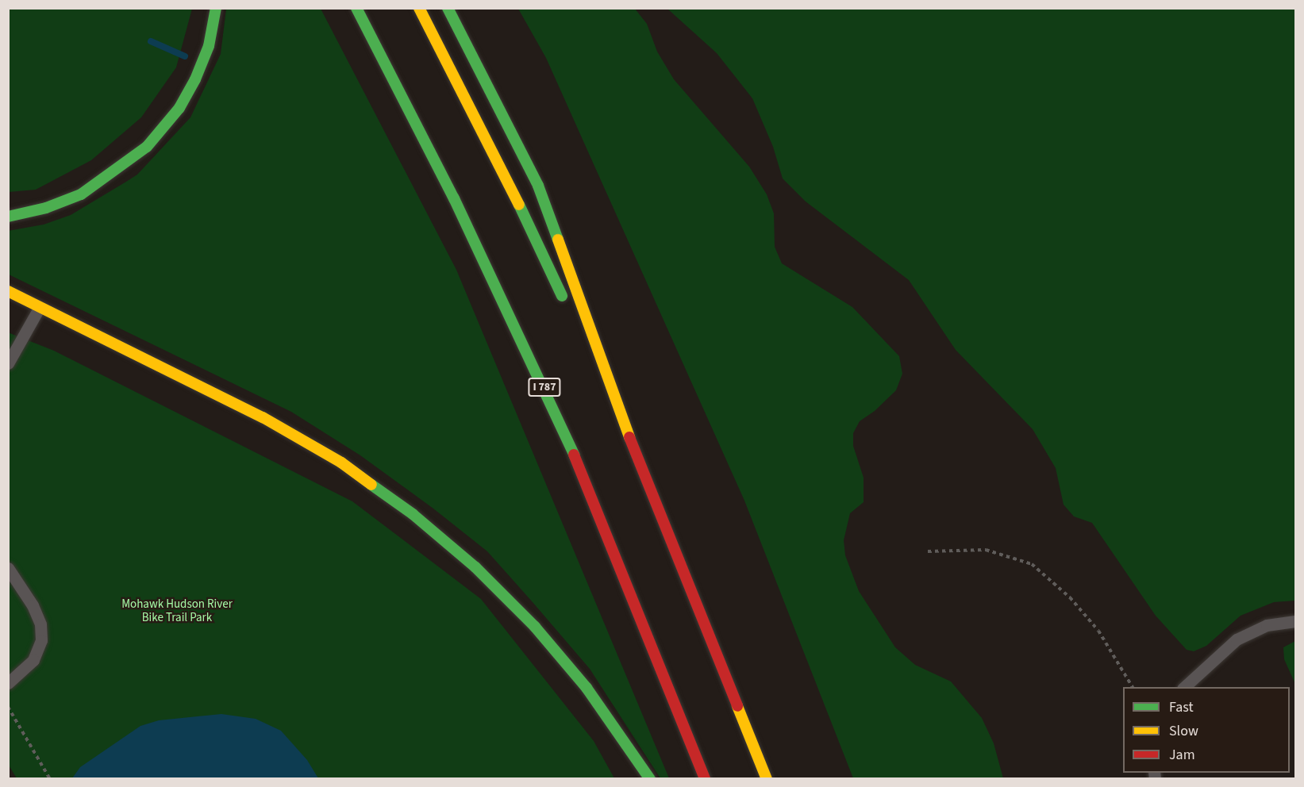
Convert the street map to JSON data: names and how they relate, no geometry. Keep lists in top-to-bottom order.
{
  "streets": {
    "highway": ["I 787"]
  },
  "parks": ["Mohawk Hudson River Bike Trail Park"],
  "legend": ["Fast", "Slow", "Jam"]
}
